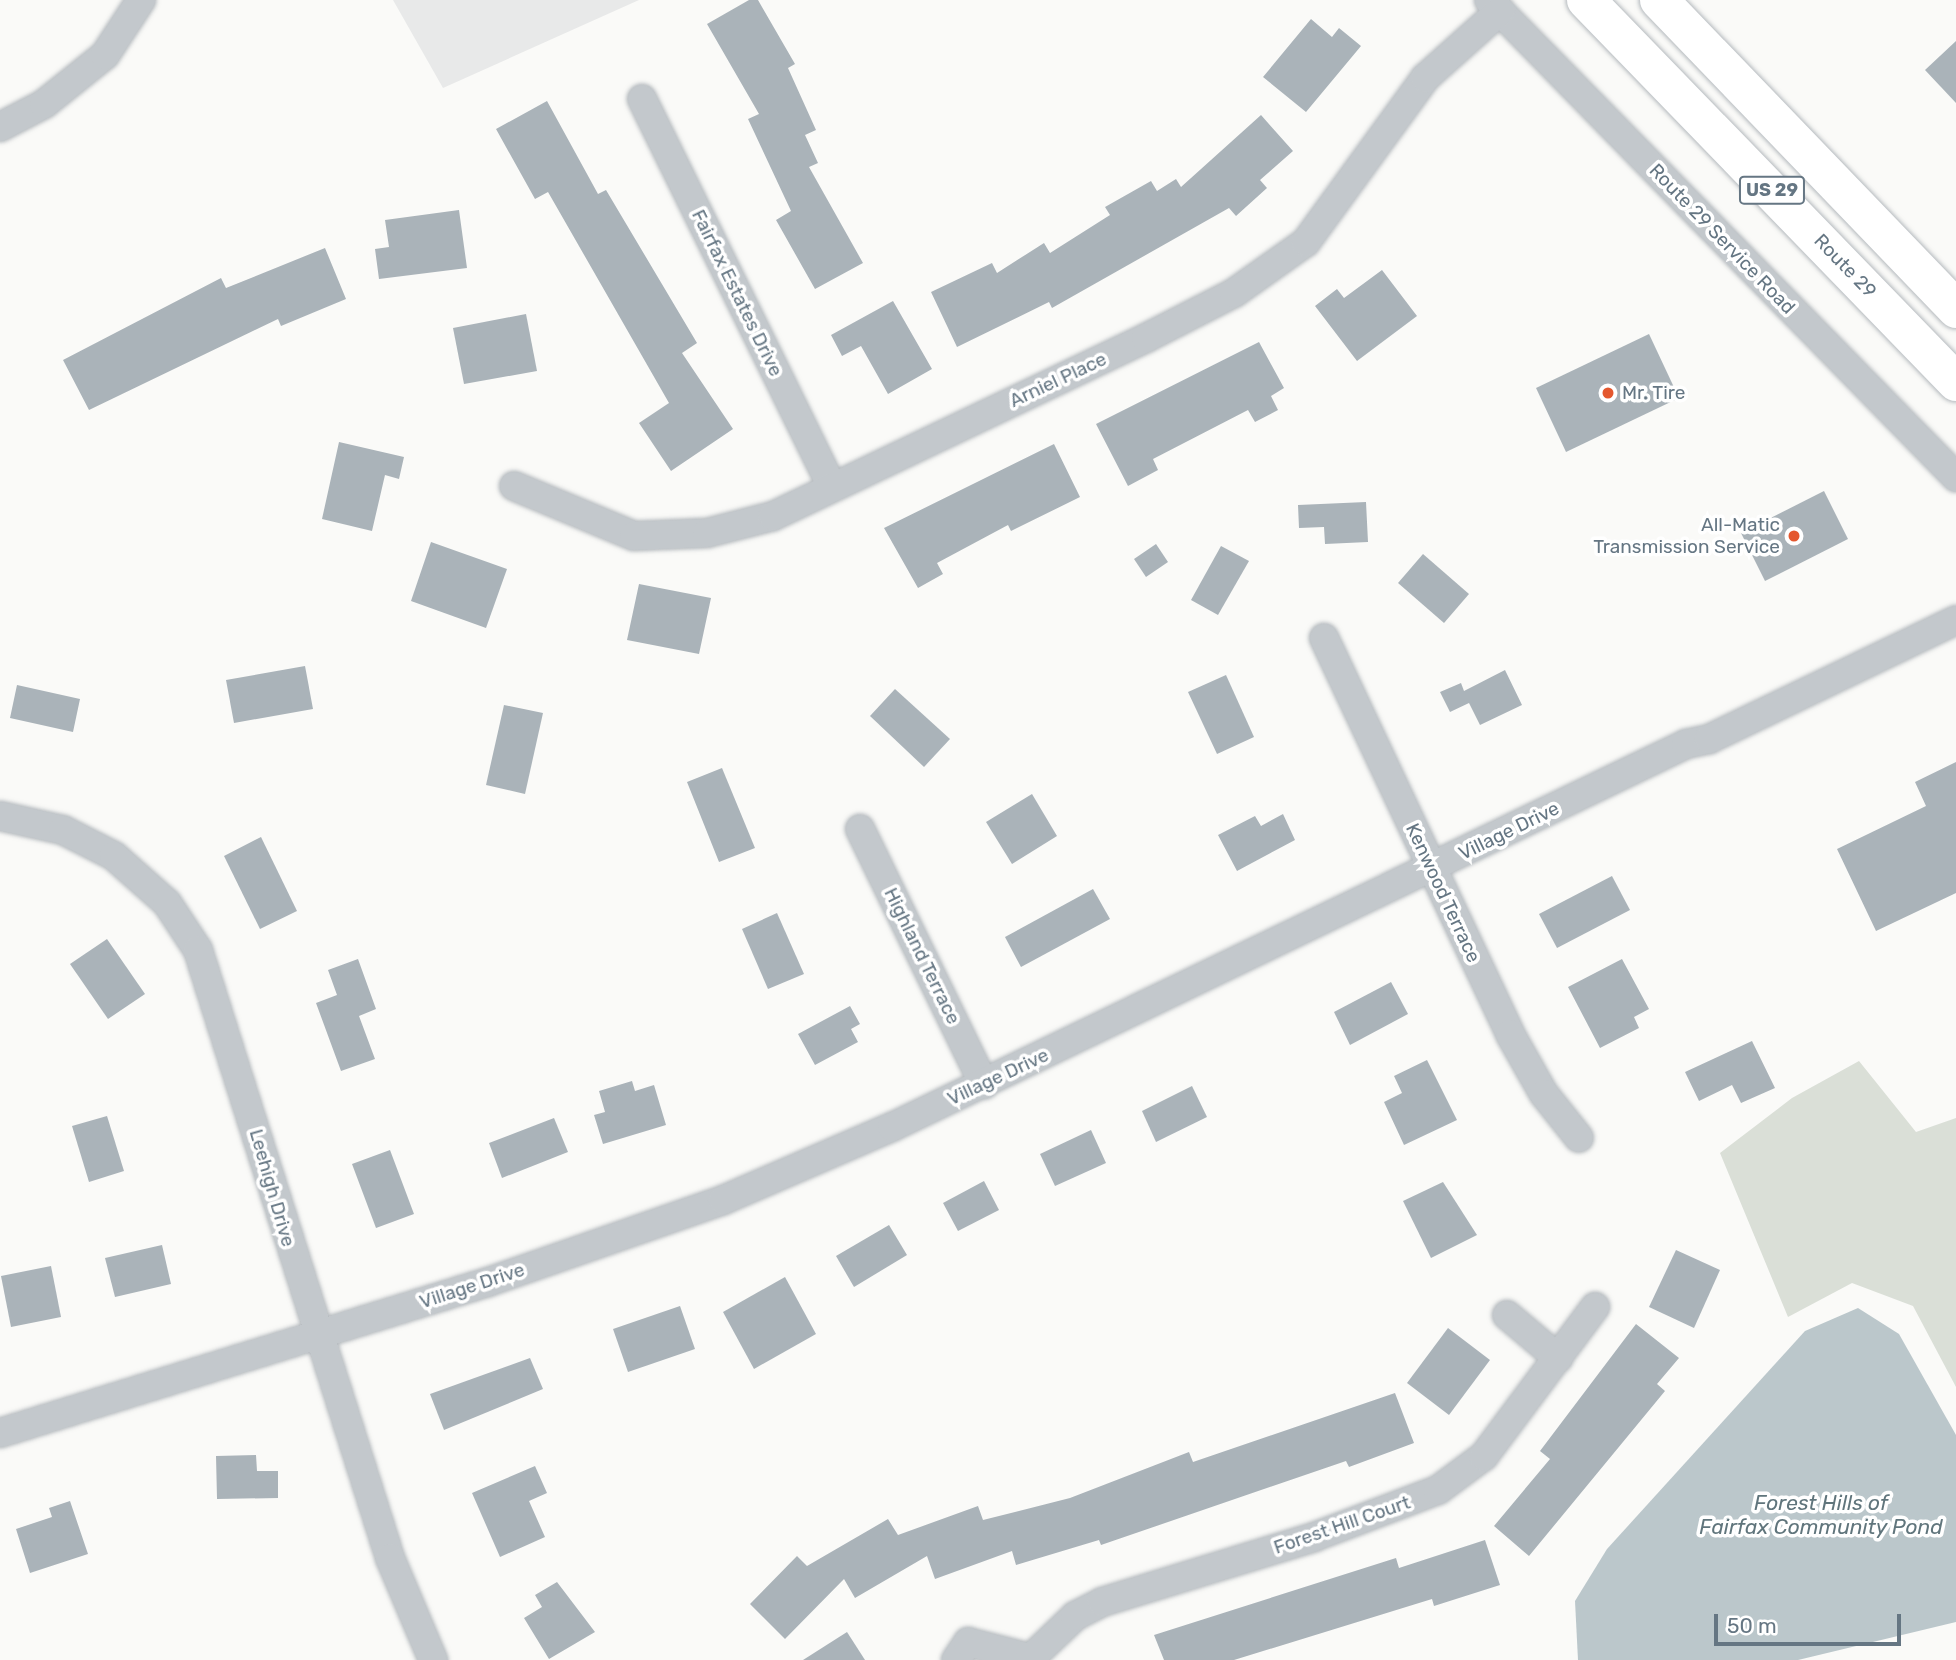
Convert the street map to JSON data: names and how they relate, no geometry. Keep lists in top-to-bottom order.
{
  "streets": {
    "main road": ["US 29", "Route 29"],
    "street": [
      "Route 29 Service Road",
      "Fairfax Estates Drive",
      "Arniel Place",
      "Village Drive",
      "Kenwood Terrace",
      "Highland Terrace",
      "Leehigh Drive",
      "Forest Hill Court"
    ]
  },
  "crossings": [
    ["Route 29 Service Road", "Arniel Place"],
    ["Fairfax Estates Drive", "Arniel Place"],
    ["Village Drive", "Kenwood Terrace"],
    ["Village Drive", "Highland Terrace"],
    ["Village Drive", "Leehigh Drive"]
  ],
  "water": ["Forest Hills of Fairfax Community Pond"],
  "places": ["Mr. Tire", "All-Matic Transmission Service"],
  "scale_bar": "50 m"
}
